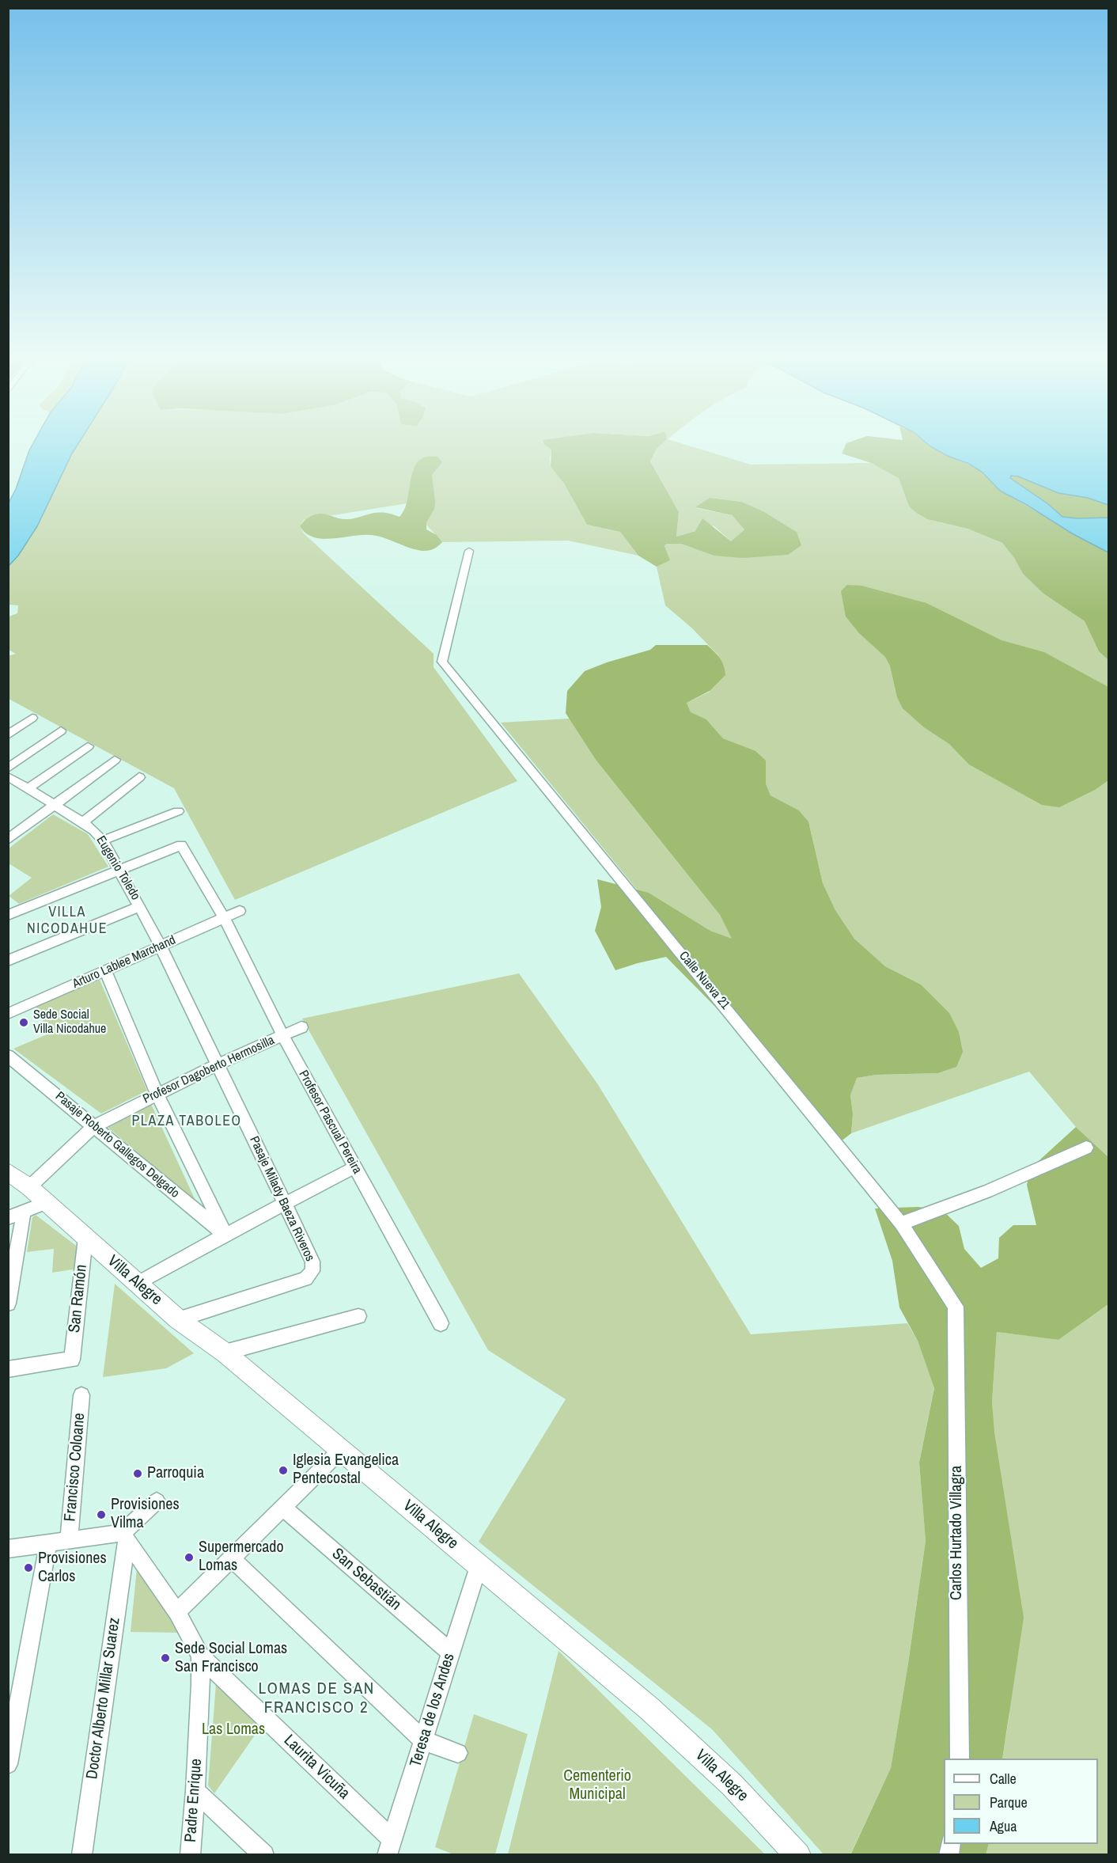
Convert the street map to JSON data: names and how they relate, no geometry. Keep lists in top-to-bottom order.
{
  "streets": {
    "main road": ["Villa Alegre"],
    "street": [
      "Eugenio Toledo",
      "Arturo Lablee Marchand",
      "Calle Nueva 21",
      "Profesor Dagoberto Hermosilla",
      "Profesor Pascual Pereira",
      "Pasaje Roberto Gallegos Delgado",
      "Pasaje Milady Baeza Riveros",
      "San Ramón",
      "Francisco Coloane",
      "Carlos Hurtado Villagra",
      "San Sebastián",
      "Doctor Alberto Millar Suarez",
      "Teresa de los Andes",
      "Laurita Vicuña",
      "Padre Enrique"
    ]
  },
  "crossings": [
    ["Eugenio Toledo", "Arturo Lablee Marchand"],
    ["Eugenio Toledo", "Profesor Pascual Pereira"],
    ["Eugenio Toledo", "Pasaje Milady Baeza Riveros"],
    ["Arturo Lablee Marchand", "Profesor Pascual Pereira"],
    ["Arturo Lablee Marchand", "Pasaje Milady Baeza Riveros"],
    ["Calle Nueva 21", "Carlos Hurtado Villagra"],
    ["Profesor Dagoberto Hermosilla", "Profesor Pascual Pereira"],
    ["Profesor Dagoberto Hermosilla", "Pasaje Roberto Gallegos Delgado"],
    ["Profesor Dagoberto Hermosilla", "Pasaje Milady Baeza Riveros"],
    ["Profesor Dagoberto Hermosilla", "Villa Alegre"],
    ["Pasaje Milady Baeza Riveros", "Villa Alegre"],
    ["Villa Alegre", "San Ramón"],
    ["Villa Alegre", "Teresa de los Andes"],
    ["San Sebastián", "Teresa de los Andes"],
    ["Doctor Alberto Millar Suarez", "Padre Enrique"],
    ["Teresa de los Andes", "Laurita Vicuña"],
    ["Laurita Vicuña", "Padre Enrique"]
  ],
  "districts": ["VILLA NICODAHUE", "PLAZA TABOLEO", "LOMAS DE SAN FRANCISCO 2"],
  "parks": ["Las Lomas", "Cementerio Municipal"],
  "places": [
    "Sede Social Villa Nicodahue",
    "Iglesia Evangelica Pentecostal",
    "Parroquia",
    "Provisiones Vilma",
    "Supermercado Lomas",
    "Provisiones Carlos",
    "Sede Social Lomas San Francisco"
  ],
  "legend": ["Calle", "Parque", "Agua"]
}
